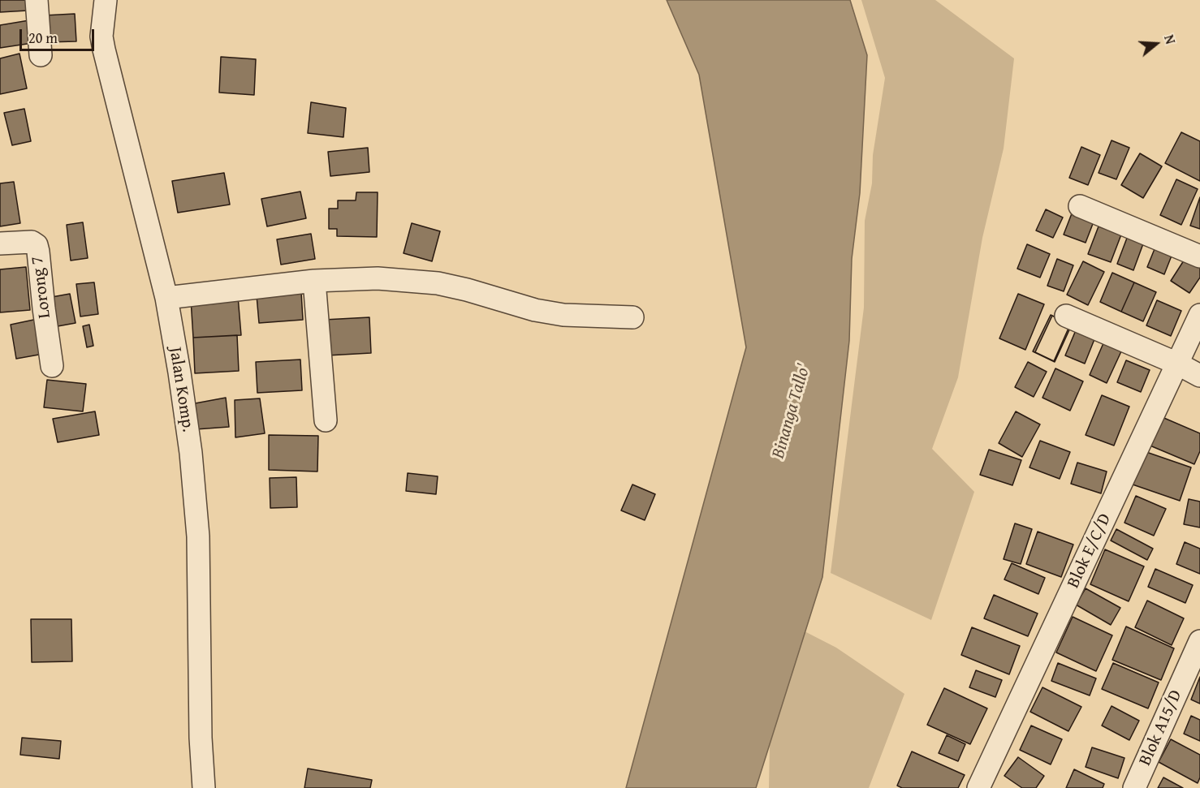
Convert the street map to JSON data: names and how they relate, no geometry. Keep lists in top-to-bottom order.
{
  "streets": {
    "street": [
      "Lorong 7",
      "Jalan Komp.",
      "Blok E/C/D",
      "Blok A15/D"
    ]
  },
  "water": ["Binanga Tallo'"],
  "scale_bar": "20 m",
  "north": "right"
}
